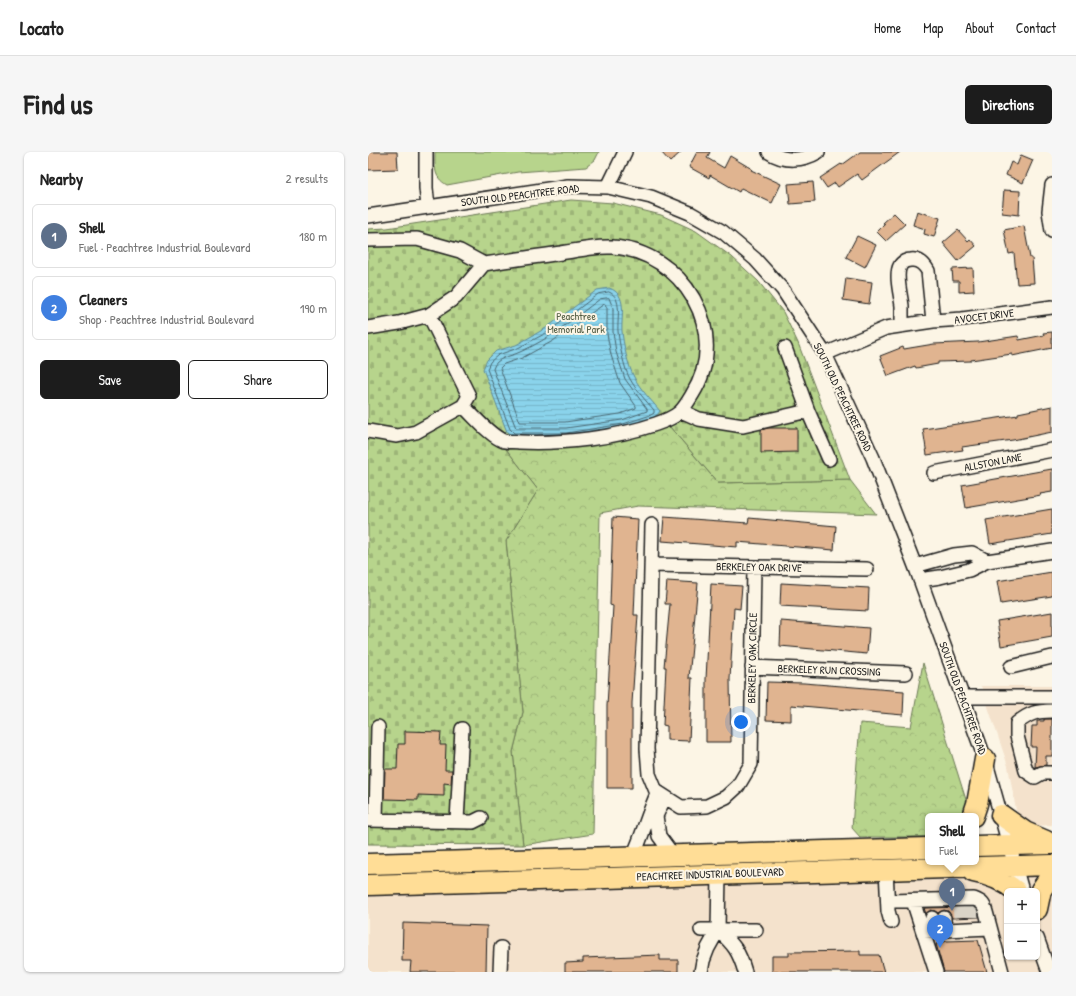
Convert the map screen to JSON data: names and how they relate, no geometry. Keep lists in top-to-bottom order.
{
  "streets": {
    "highway": ["PEACHTREE INDUSTRIAL BOULEVARD"],
    "street": [
      "SOUTH OLD PEACHTREE ROAD",
      "AVOCET DRIVE",
      "ALLSTON LANE",
      "BERKELEY OAK DRIVE",
      "BERKELEY OAK CIRCLE",
      "BERKELEY RUN CROSSING"
    ]
  },
  "crossings": [
    ["SOUTH OLD PEACHTREE ROAD", "AVOCET DRIVE"],
    ["SOUTH OLD PEACHTREE ROAD", "PEACHTREE INDUSTRIAL BOULEVARD"],
    ["BERKELEY OAK DRIVE", "BERKELEY OAK CIRCLE"],
    ["BERKELEY OAK CIRCLE", "BERKELEY RUN CROSSING"]
  ],
  "parks": ["Peachtree Memorial Park"],
  "page": {
    "header": "Locato",
    "nav": [
      "Home",
      "Map",
      "About",
      "Contact"
    ],
    "title": "Find us",
    "buttons": [
      "Directions",
      ["Save", "Share"]
    ],
    "heading": ["Nearby", "2 results"],
    "list": [
      {
        "mark": "1",
        "name": "Shell",
        "note": "Fuel · Peachtree Industrial Boulevard",
        "value": "180 m"
      },
      {
        "mark": "2",
        "name": "Cleaners",
        "note": "Shop · Peachtree Industrial Boulevard",
        "value": "190 m"
      }
    ],
    "popup": ["Shell", "Fuel"],
    "pins": ["1", "2"],
    "map_buttons": ["+", "−"]
  }
}
